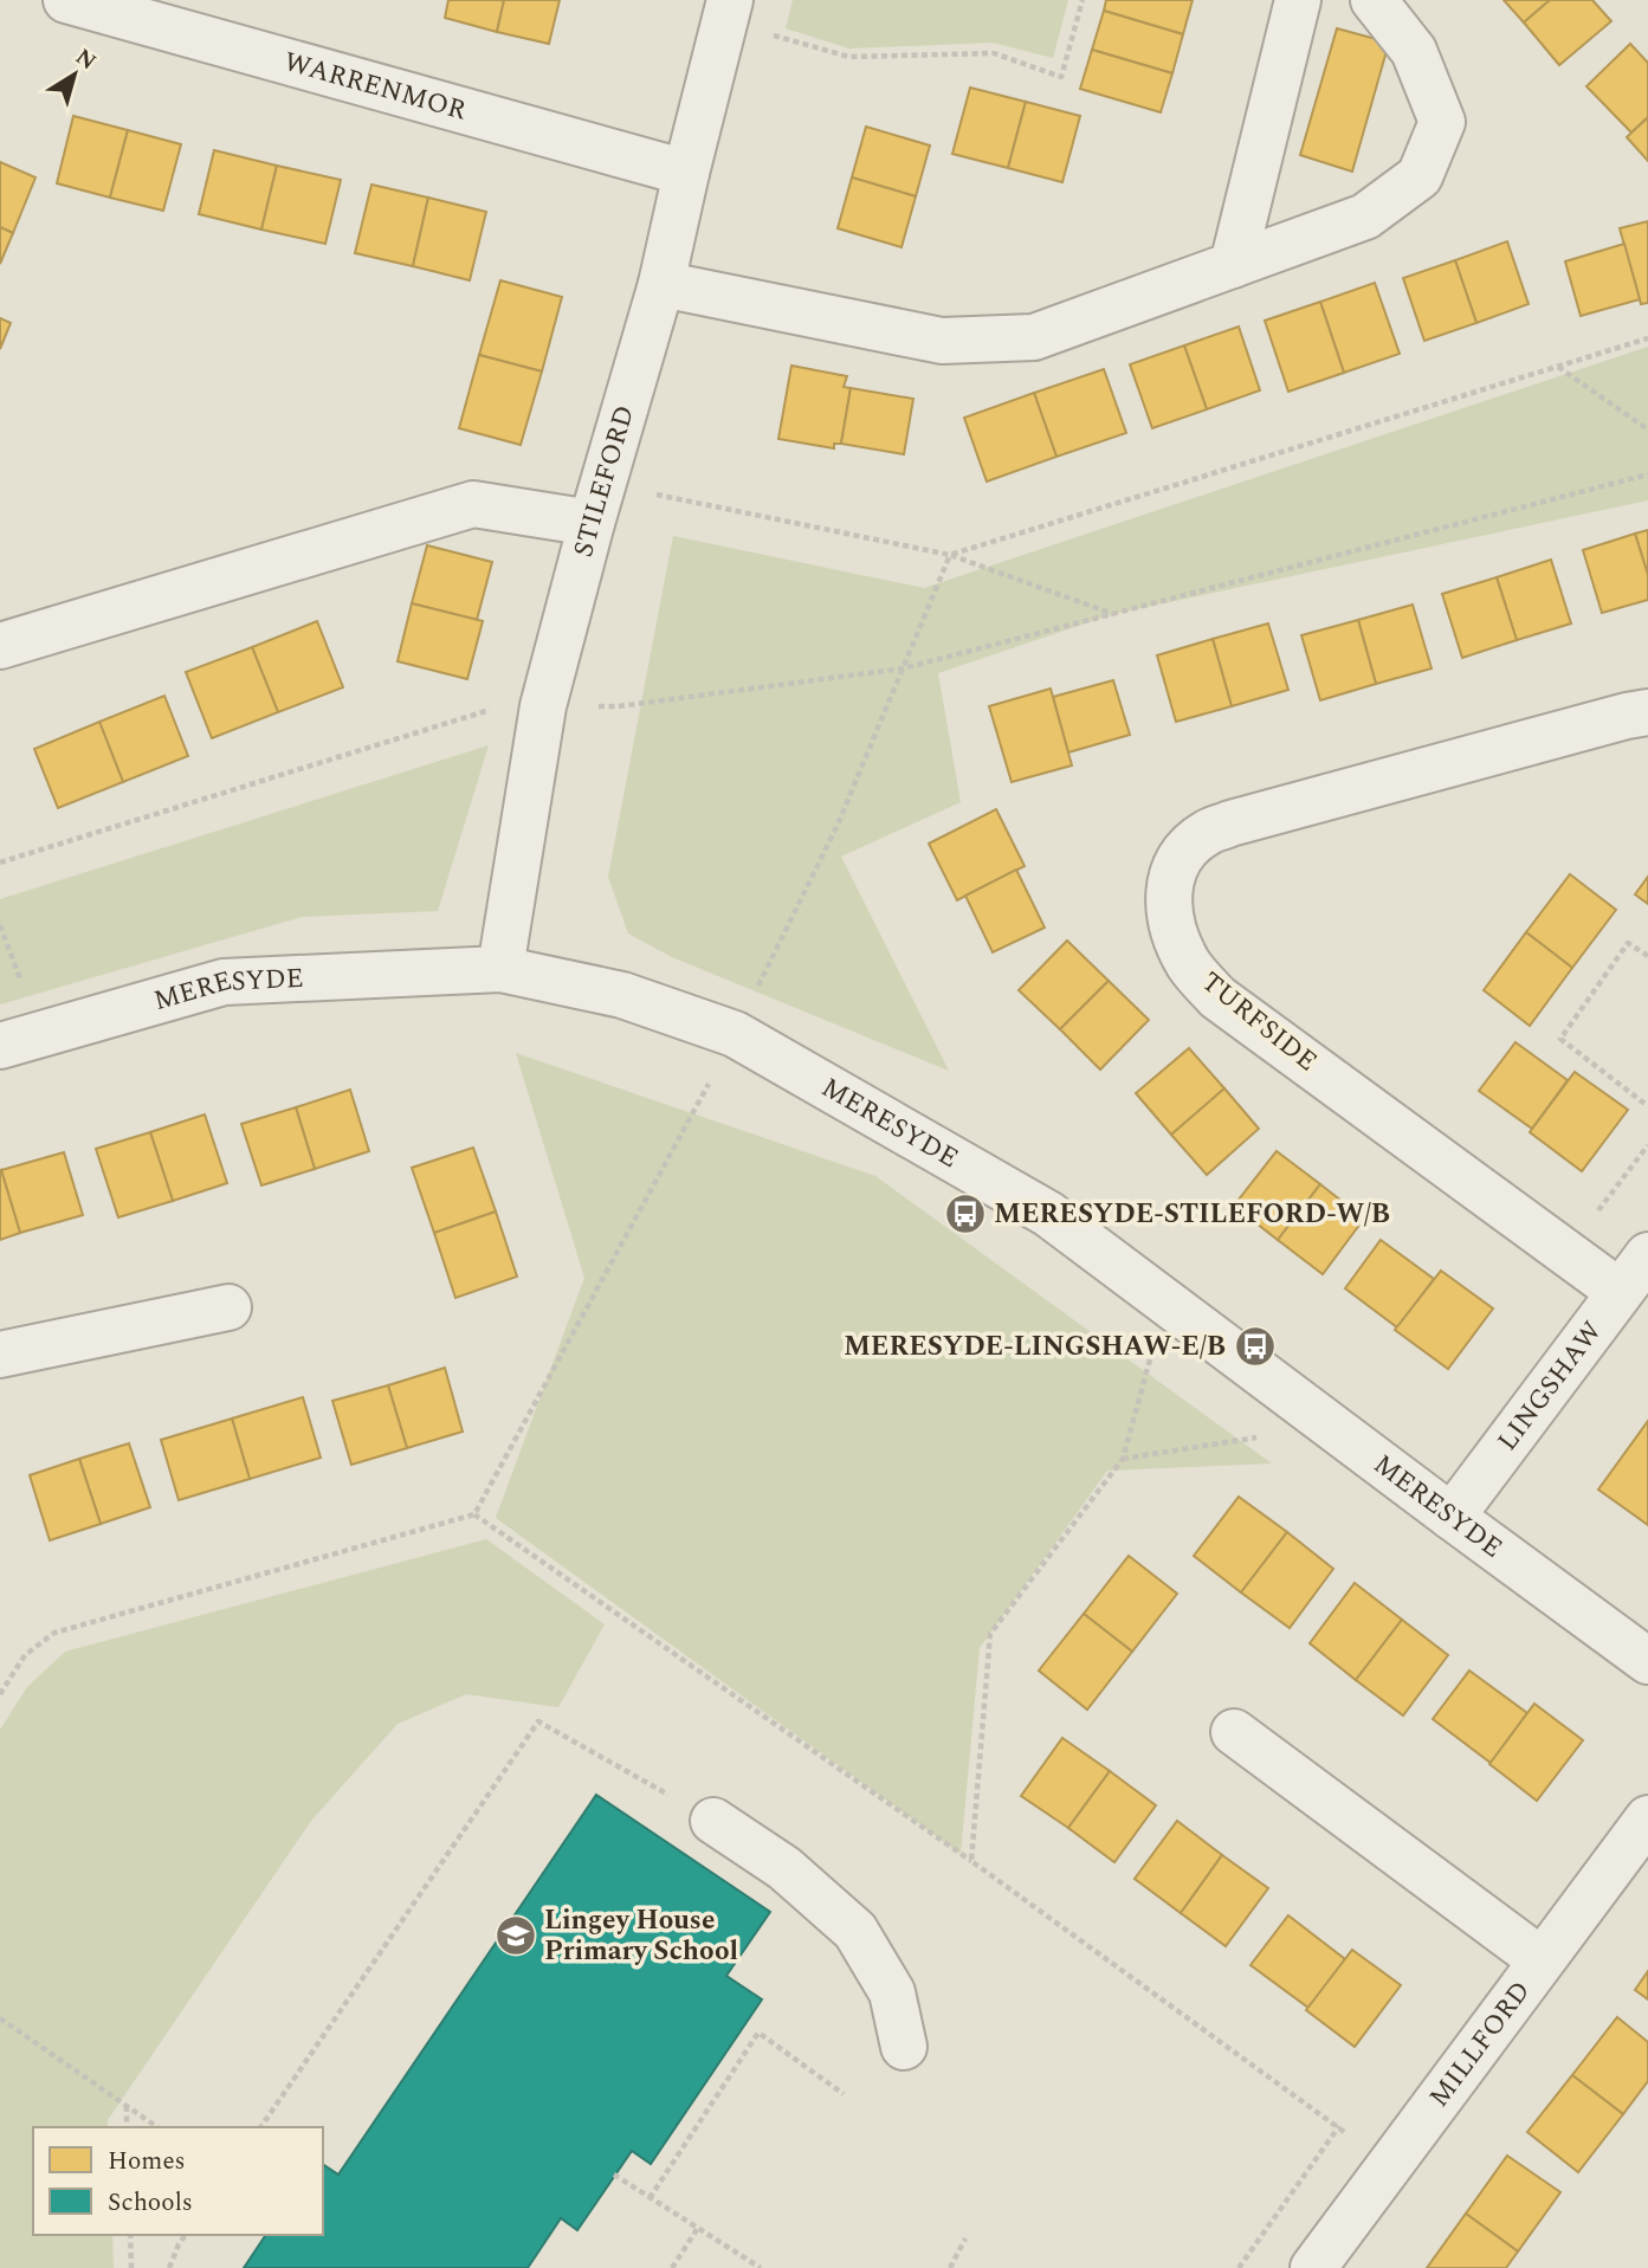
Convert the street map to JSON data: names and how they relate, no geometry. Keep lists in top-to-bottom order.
{
  "streets": {
    "street": [
      "WARRENMOR",
      "STILEFORD",
      "MERESYDE",
      "TURFSIDE",
      "LINGSHAW",
      "MILLFORD"
    ]
  },
  "crossings": [
    ["WARRENMOR", "STILEFORD"],
    ["STILEFORD", "MERESYDE"],
    ["MERESYDE", "LINGSHAW"],
    ["TURFSIDE", "LINGSHAW"]
  ],
  "places": {
    "bus stop": ["MERESYDE-STILEFORD-W/B", "MERESYDE-LINGSHAW-E/B"],
    "school or university": ["Lingey House Primary School"]
  },
  "legend": ["Homes", "Schools"],
  "north": "top right"
}
